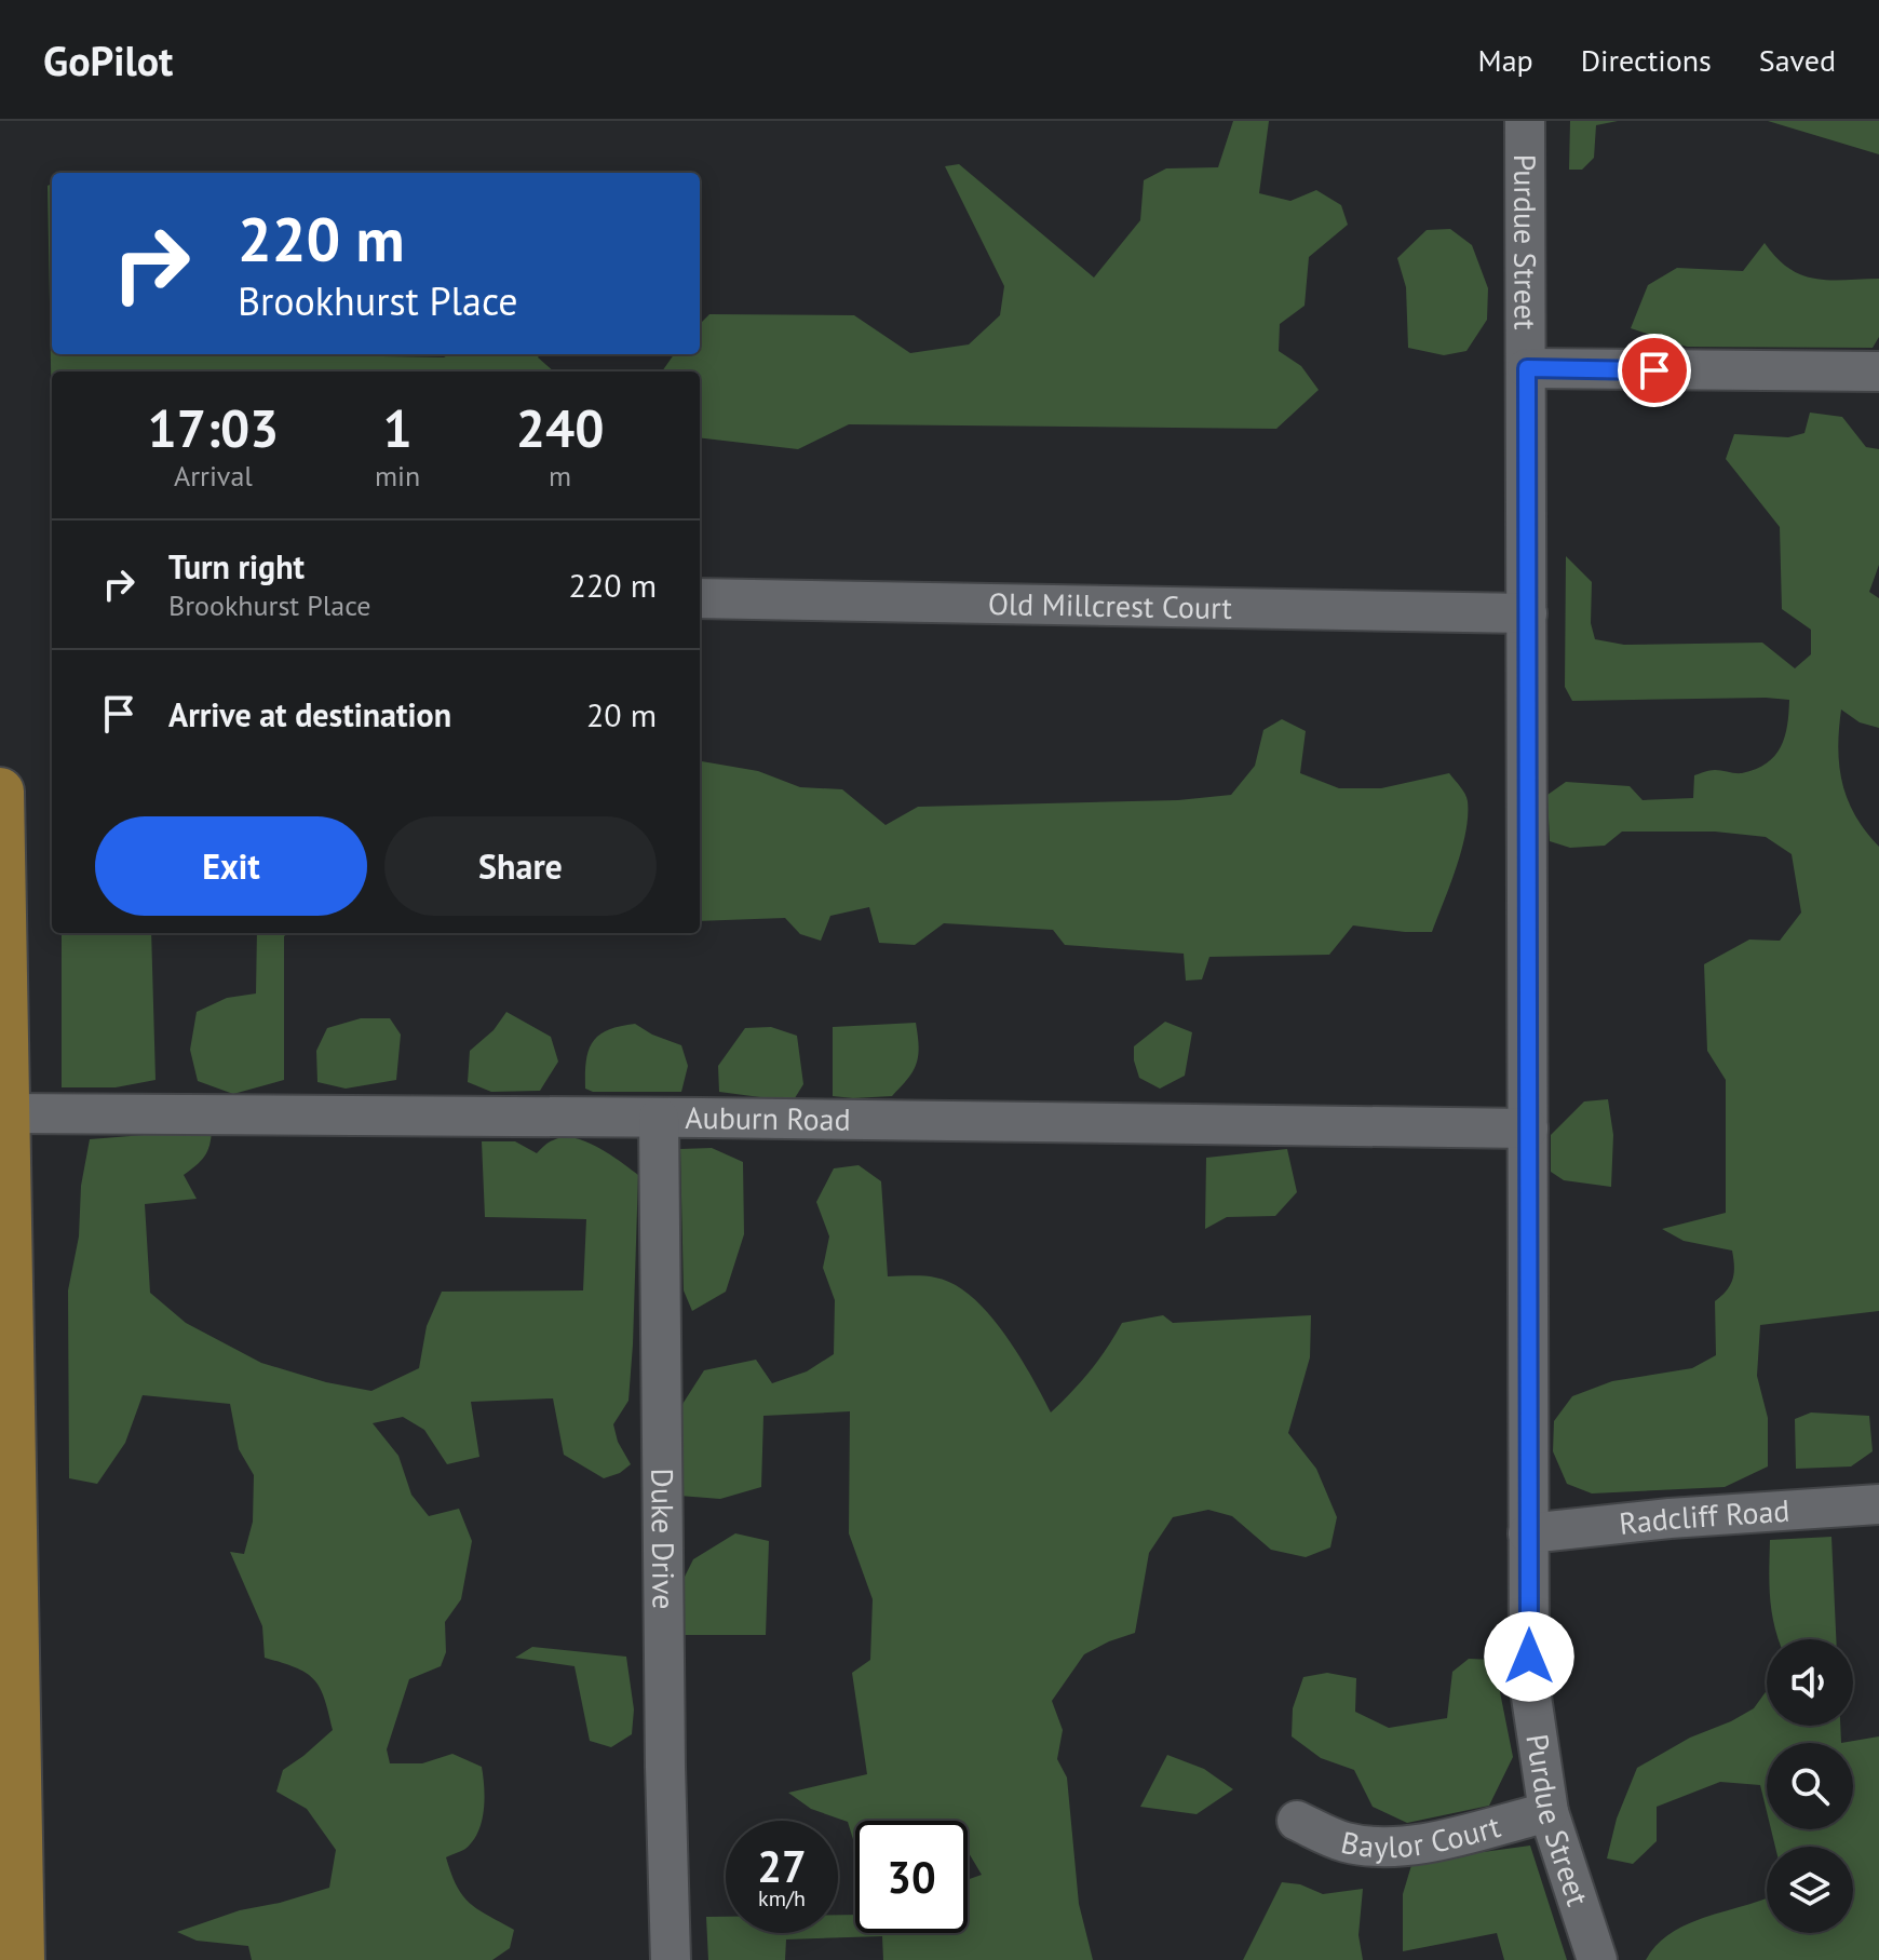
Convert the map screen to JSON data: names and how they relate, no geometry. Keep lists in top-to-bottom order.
{
  "streets": {
    "street": [
      "Purdue Street",
      "Old Millcrest Court",
      "Auburn Road",
      "Radcliff Road",
      "Duke Drive",
      "Baylor Court"
    ]
  },
  "crossings": [
    ["Purdue Street", "Old Millcrest Court"],
    ["Purdue Street", "Auburn Road"],
    ["Purdue Street", "Radcliff Road"],
    ["Purdue Street", "Baylor Court"],
    ["Auburn Road", "Duke Drive"]
  ],
  "page": {
    "header": "GoPilot",
    "nav": ["Map", "Directions", "Saved"],
    "turn": ["220 m", "Brookhurst Place"],
    "eta": [
      "17:03",
      "Arrival",
      "1",
      "min",
      "240",
      "m"
    ],
    "list": [
      {
        "name": "Turn right",
        "note": "Brookhurst Place",
        "value": "220 m"
      },
      {
        "name": "Arrive at destination",
        "value": "20 m"
      }
    ],
    "buttons": ["Exit", "Share"],
    "speed": "27 km/h",
    "limit": "30"
  }
}
